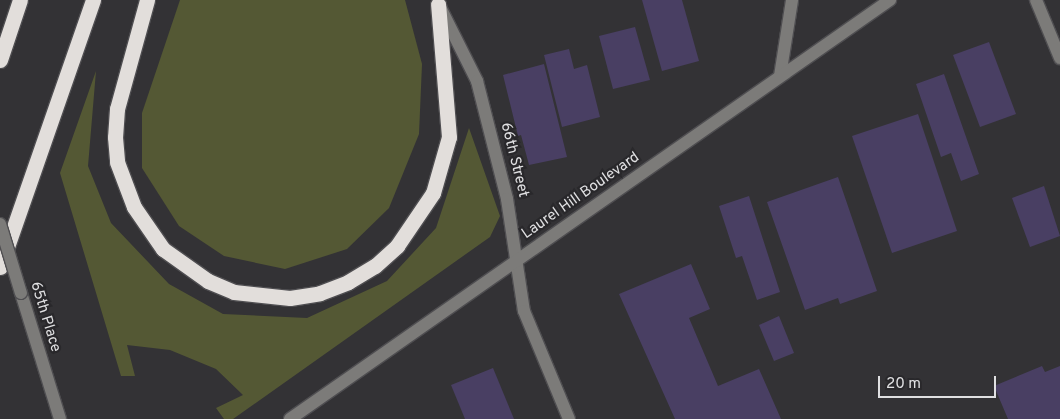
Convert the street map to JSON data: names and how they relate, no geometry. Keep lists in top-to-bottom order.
{
  "streets": {
    "street": ["66th Street", "Laurel Hill Boulevard", "65th Place"]
  },
  "crossings": [
    ["66th Street", "Laurel Hill Boulevard"]
  ],
  "scale_bar": "20 m"
}
